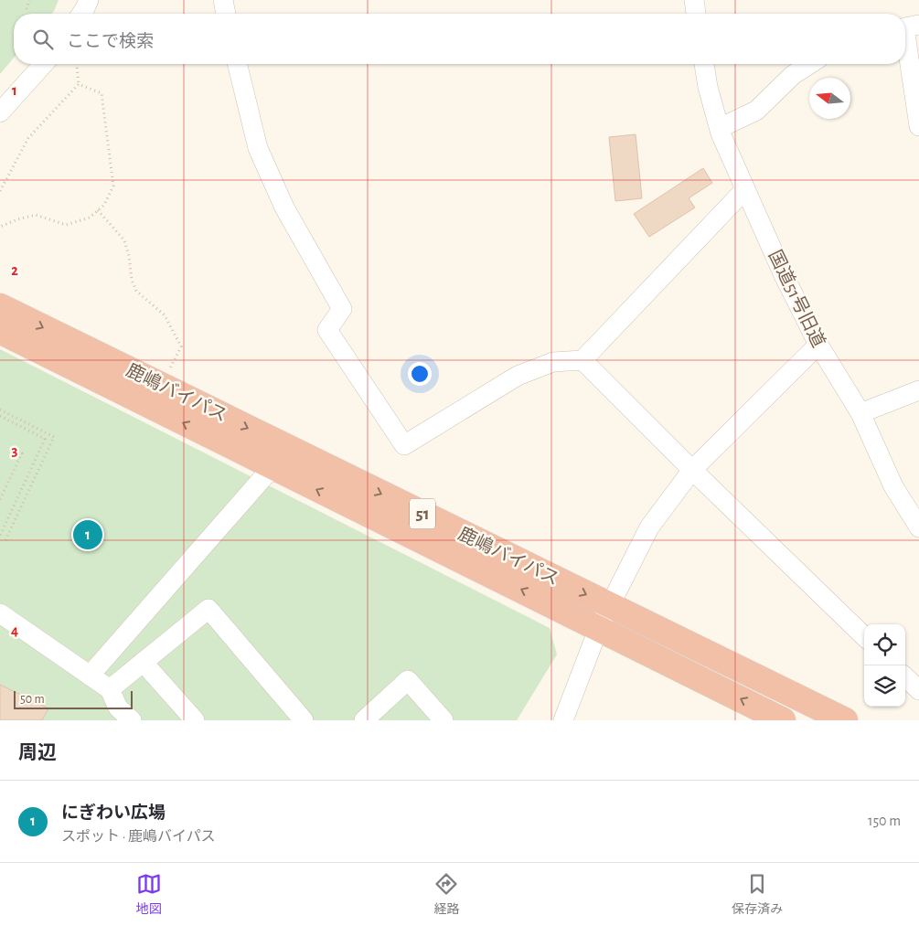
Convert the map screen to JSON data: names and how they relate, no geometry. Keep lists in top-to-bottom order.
{
  "streets": {
    "highway": ["鹿嶋バイパス", "51"],
    "street": ["国道51号旧道"]
  },
  "scale_bar": "50 m",
  "north": "left",
  "page": {
    "search": "ここで検索",
    "pins": "1",
    "scale": "50 m",
    "heading": "周辺",
    "list": [
      {
        "mark": "1",
        "name": "にぎわい広場",
        "note": "スポット · 鹿嶋バイパス",
        "value": "150 m"
      }
    ],
    "nav": ["地図", "経路", "保存済み"]
  },
  "grid": {
    "rows": [
      "1",
      "2",
      "3",
      "4"
    ]
  }
}
